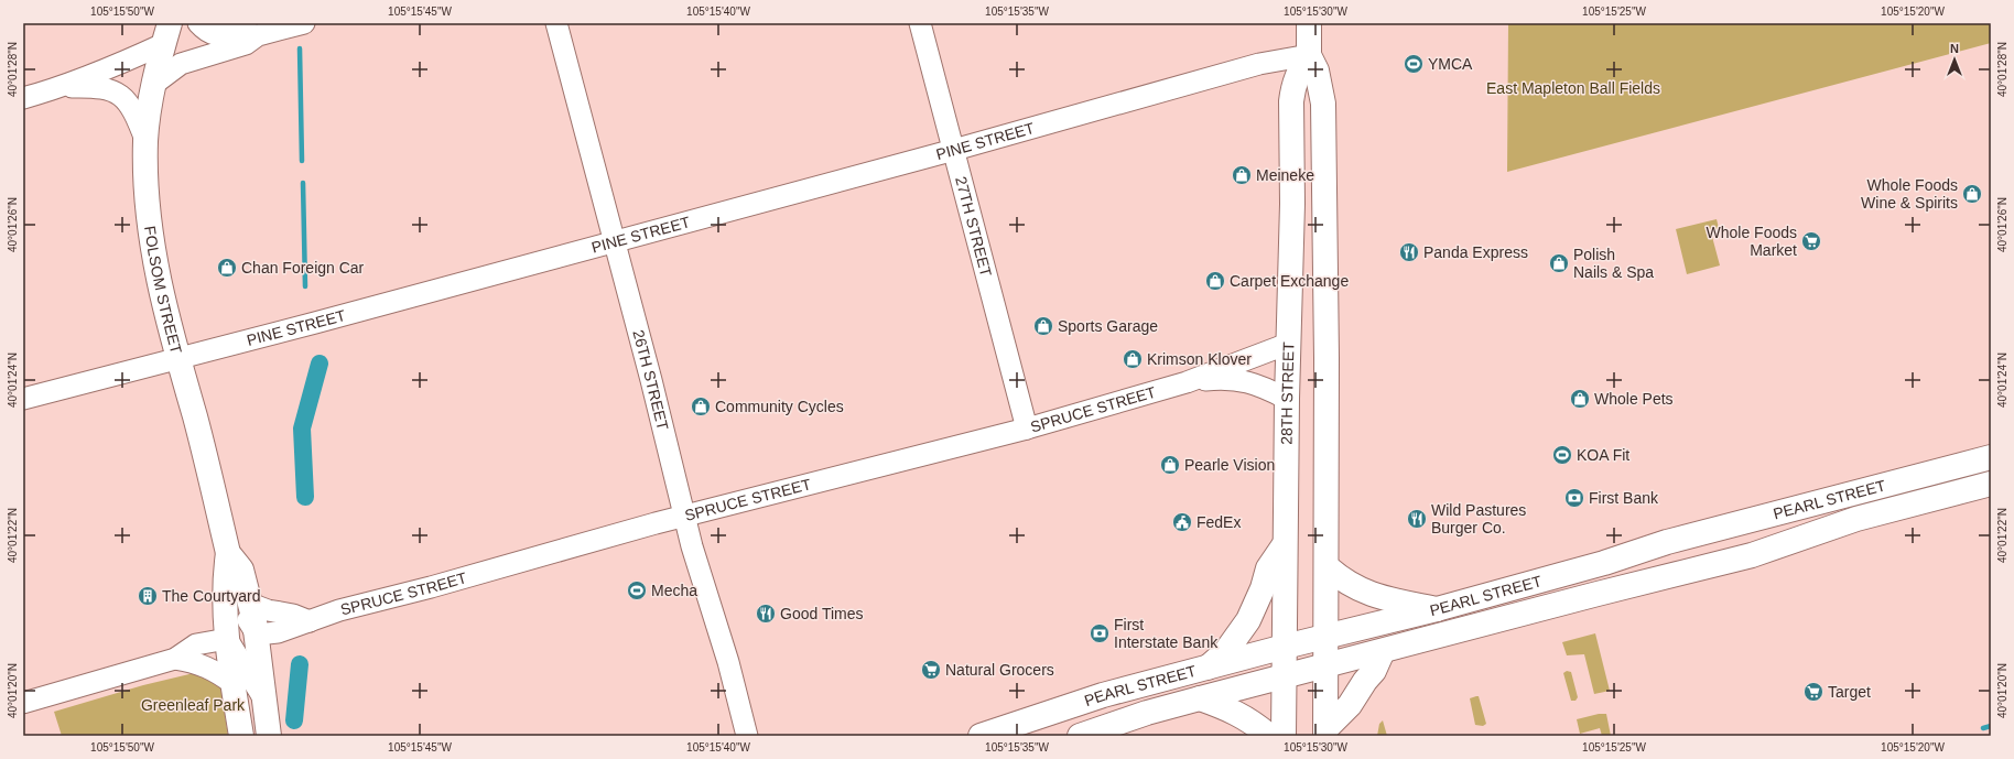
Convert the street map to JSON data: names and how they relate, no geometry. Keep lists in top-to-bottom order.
{
  "streets": {
    "main road": ["FOLSOM STREET", "28TH STREET", "PEARL STREET"],
    "street": [
      "PINE STREET",
      "27TH STREET",
      "26TH STREET",
      "SPRUCE STREET"
    ]
  },
  "crossings": [
    ["PINE STREET", "27TH STREET"],
    ["PINE STREET", "FOLSOM STREET"],
    ["PINE STREET", "26TH STREET"],
    ["PINE STREET", "28TH STREET"],
    ["27TH STREET", "SPRUCE STREET"],
    ["FOLSOM STREET", "SPRUCE STREET"],
    ["26TH STREET", "SPRUCE STREET"],
    ["28TH STREET", "SPRUCE STREET"],
    ["28TH STREET", "PEARL STREET"]
  ],
  "parks": ["East Mapleton Ball Fields", "Greenleaf Park"],
  "places": {
    "sports": ["YMCA", "KOA Fit", "Mecha"],
    "shop": [
      "Meineke",
      "Whole Foods Wine & Spirits",
      "Polish Nails & Spa",
      "Chan Foreign Car",
      "Carpet Exchange",
      "Sports Garage",
      "Krimson Klover",
      "Whole Pets",
      "Community Cycles",
      "Pearle Vision"
    ],
    "supermarket": ["Whole Foods Market", "Natural Grocers", "Target"],
    "restaurant": ["Panda Express", "Wild Pastures Burger Co.", "Good Times"],
    "bank": ["First Bank", "First Interstate Bank"],
    "public building": ["FedEx"],
    "building": ["The Courtyard"]
  },
  "north": "top",
  "coordinates": [
    "105°15'50\"W",
    "105°15'45\"W",
    "105°15'40\"W",
    "105°15'35\"W",
    "105°15'30\"W",
    "105°15'25\"W",
    "105°15'20\"W",
    "40°01'28\"N",
    "40°01'26\"N",
    "40°01'24\"N",
    "40°01'22\"N",
    "40°01'20\"N"
  ]
}
